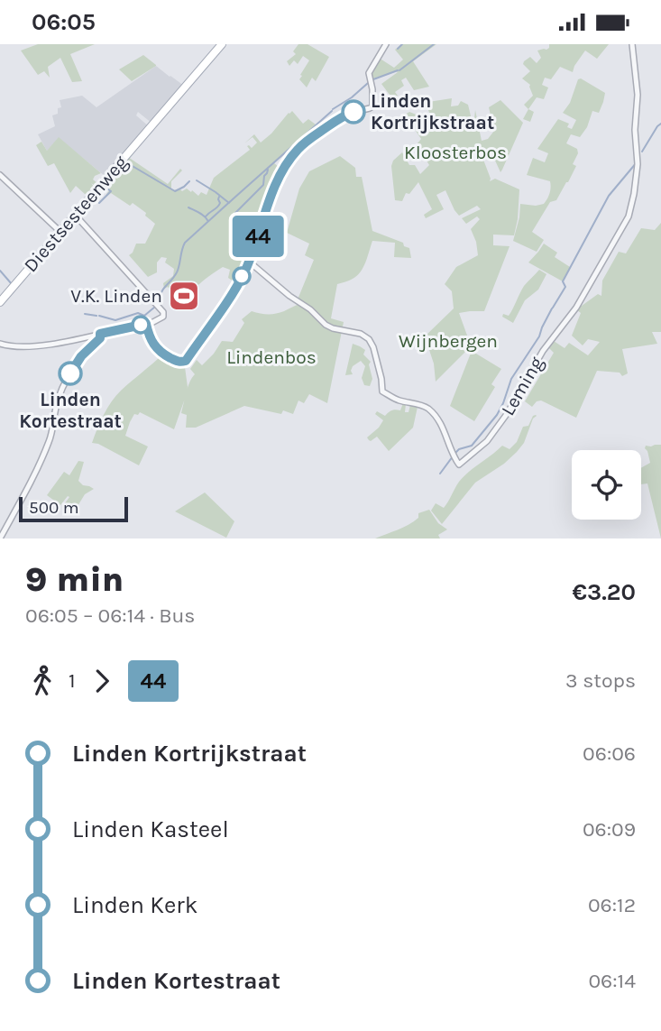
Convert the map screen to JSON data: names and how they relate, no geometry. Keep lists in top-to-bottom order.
{
  "streets": {
    "main road": ["Diestsesteenweg"],
    "street": ["Leming"]
  },
  "parks": ["Kloosterbos", "Wijnbergen", "Lindenbos"],
  "places": {
    "other": ["Linden Kortrijkstraat", "Linden Kortestraat"],
    "sports": ["V.K. Linden"]
  },
  "lines": ["bus line 44"],
  "scale_bar": "500 m",
  "page": {
    "status": "06:05",
    "on_map": "44",
    "scale": "500 m",
    "heading": ["9 min", "06:05 – 06:14 · Bus", "€3.20"],
    "legs": ["1", "44", "3 stops"],
    "list": [
      {
        "name": "Linden Kortrijkstraat",
        "value": "06:06"
      },
      {
        "name": "Linden Kasteel",
        "value": "06:09"
      },
      {
        "name": "Linden Kerk",
        "value": "06:12"
      },
      {
        "name": "Linden Kortestraat",
        "value": "06:14"
      }
    ]
  }
}
